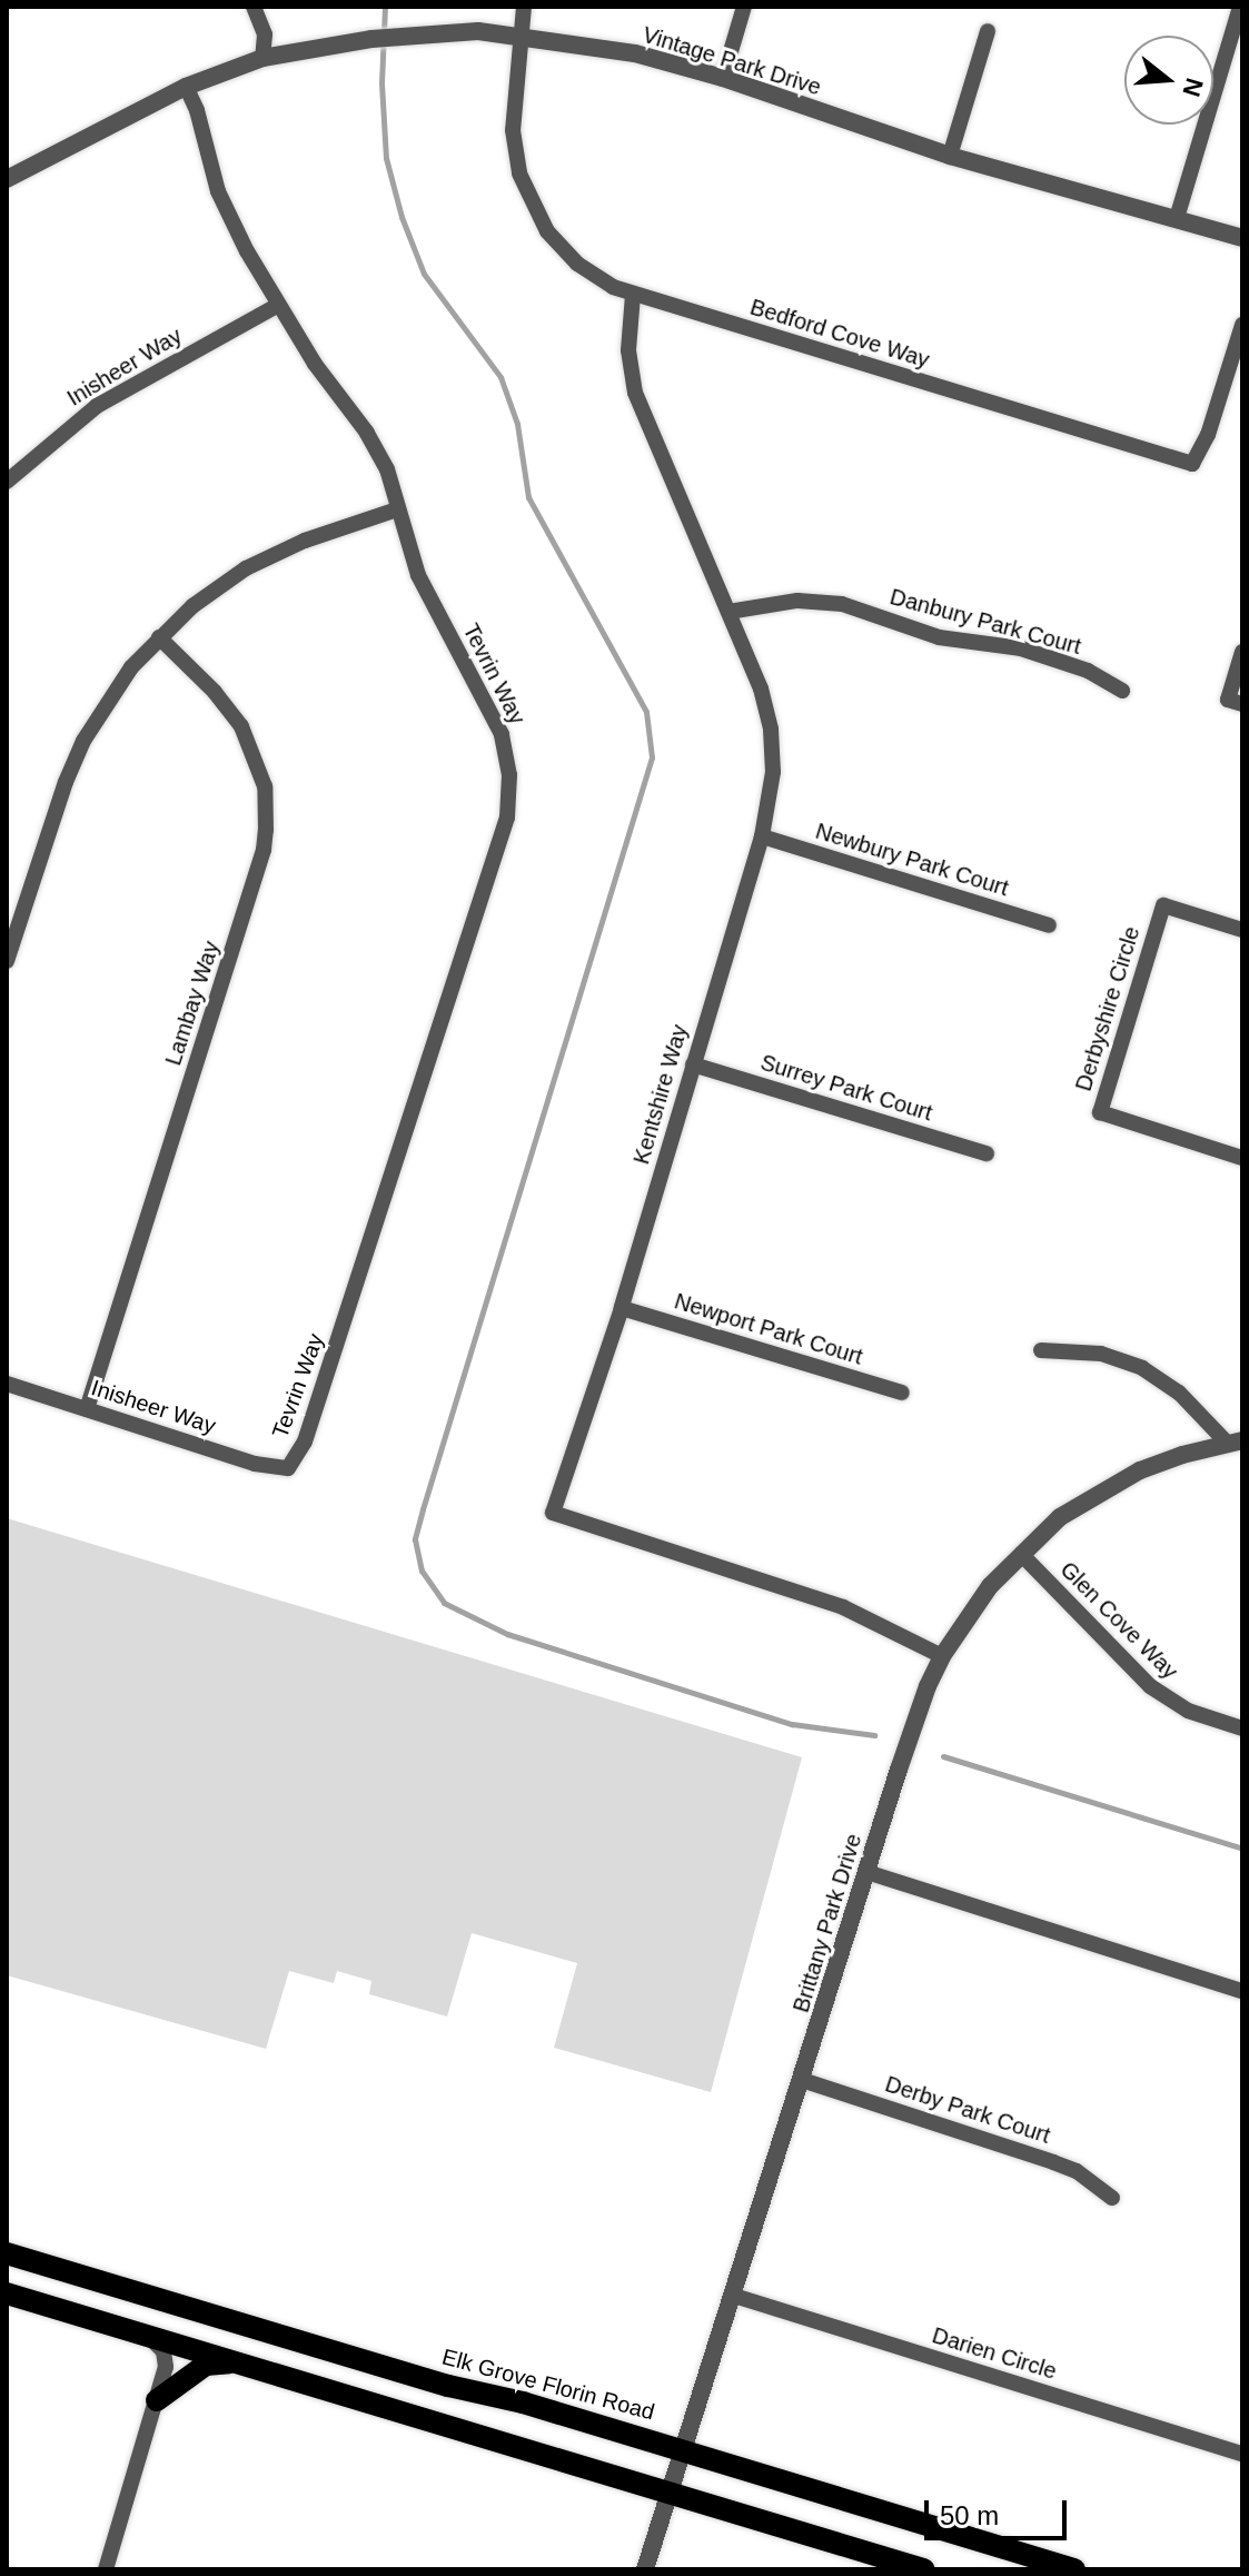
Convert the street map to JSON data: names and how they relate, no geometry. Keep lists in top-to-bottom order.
{
  "streets": {
    "main road": ["Elk Grove Florin Road"],
    "street": [
      "Vintage Park Drive",
      "Bedford Cove Way",
      "Inisheer Way",
      "Danbury Park Court",
      "Tevrin Way",
      "Newbury Park Court",
      "Lambay Way",
      "Derbyshire Circle",
      "Surrey Park Court",
      "Kentshire Way",
      "Newport Park Court",
      "Glen Cove Way",
      "Brittany Park Drive",
      "Derby Park Court",
      "Darien Circle"
    ]
  },
  "crossings": [
    ["Vintage Park Drive", "Bedford Cove Way"],
    ["Vintage Park Drive", "Tevrin Way"],
    ["Bedford Cove Way", "Kentshire Way"],
    ["Inisheer Way", "Tevrin Way"],
    ["Inisheer Way", "Lambay Way"],
    ["Danbury Park Court", "Kentshire Way"],
    ["Newbury Park Court", "Kentshire Way"],
    ["Surrey Park Court", "Kentshire Way"],
    ["Kentshire Way", "Newport Park Court"],
    ["Kentshire Way", "Brittany Park Drive"],
    ["Glen Cove Way", "Brittany Park Drive"],
    ["Brittany Park Drive", "Derby Park Court"],
    ["Brittany Park Drive", "Darien Circle"],
    ["Brittany Park Drive", "Elk Grove Florin Road"]
  ],
  "scale_bar": "50 m",
  "north": "right"
}
